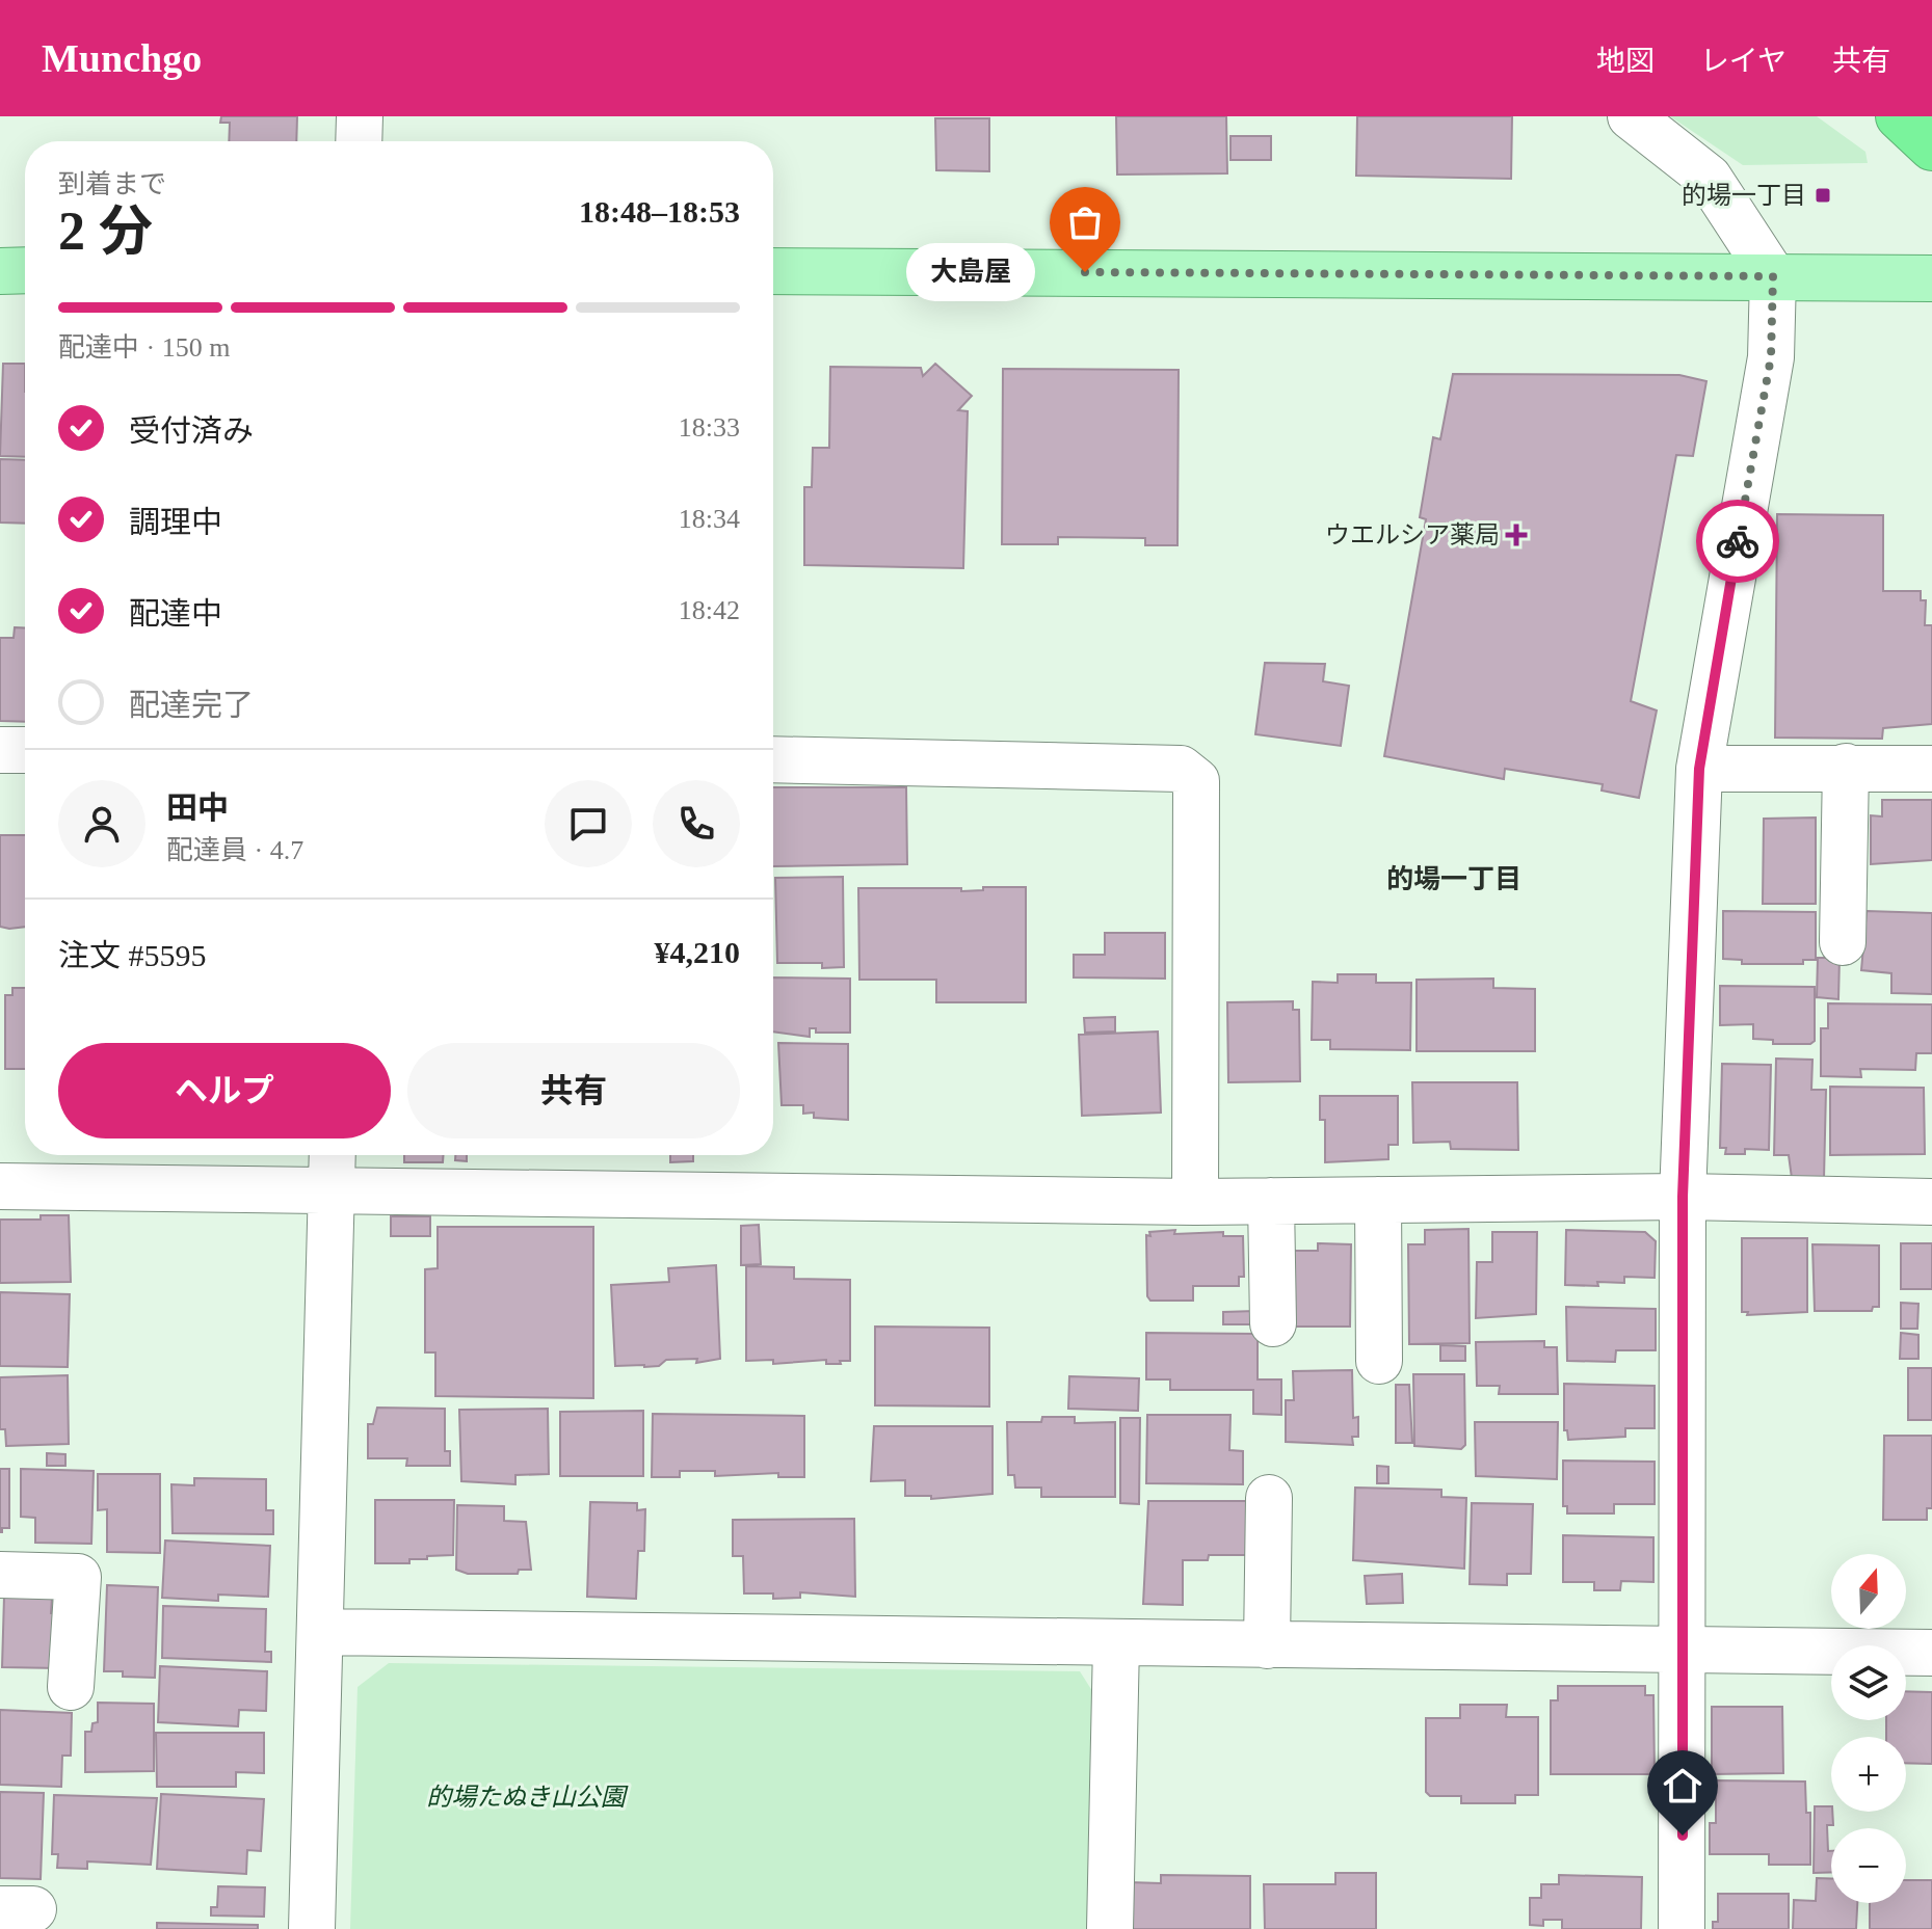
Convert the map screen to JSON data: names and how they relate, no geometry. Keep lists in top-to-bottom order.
{
  "districts": ["的場一丁目"],
  "parks": ["的場たぬき山公園"],
  "places": {
    "transit": ["的場一丁目"],
    "other": ["大島屋"],
    "health": ["ウエルシア薬局"]
  },
  "north": "top",
  "page": {
    "header": "Munchgo",
    "nav": ["地図", "レイヤ", "共有"],
    "heading": ["2 分", "到着まで", "18:48–18:53"],
    "panel": [
      "田中",
      "配達員 · 4.7",
      "注文 #5595",
      "¥4,210"
    ],
    "bubble": "大島屋",
    "bar": "配達中 · 150 m",
    "list": [
      ["受付済み", "18:33"],
      ["調理中", "18:34"],
      ["配達中", "18:42"],
      "配達完了"
    ],
    "buttons": ["ヘルプ", "共有"],
    "map_buttons": ["+", "−"]
  }
}
